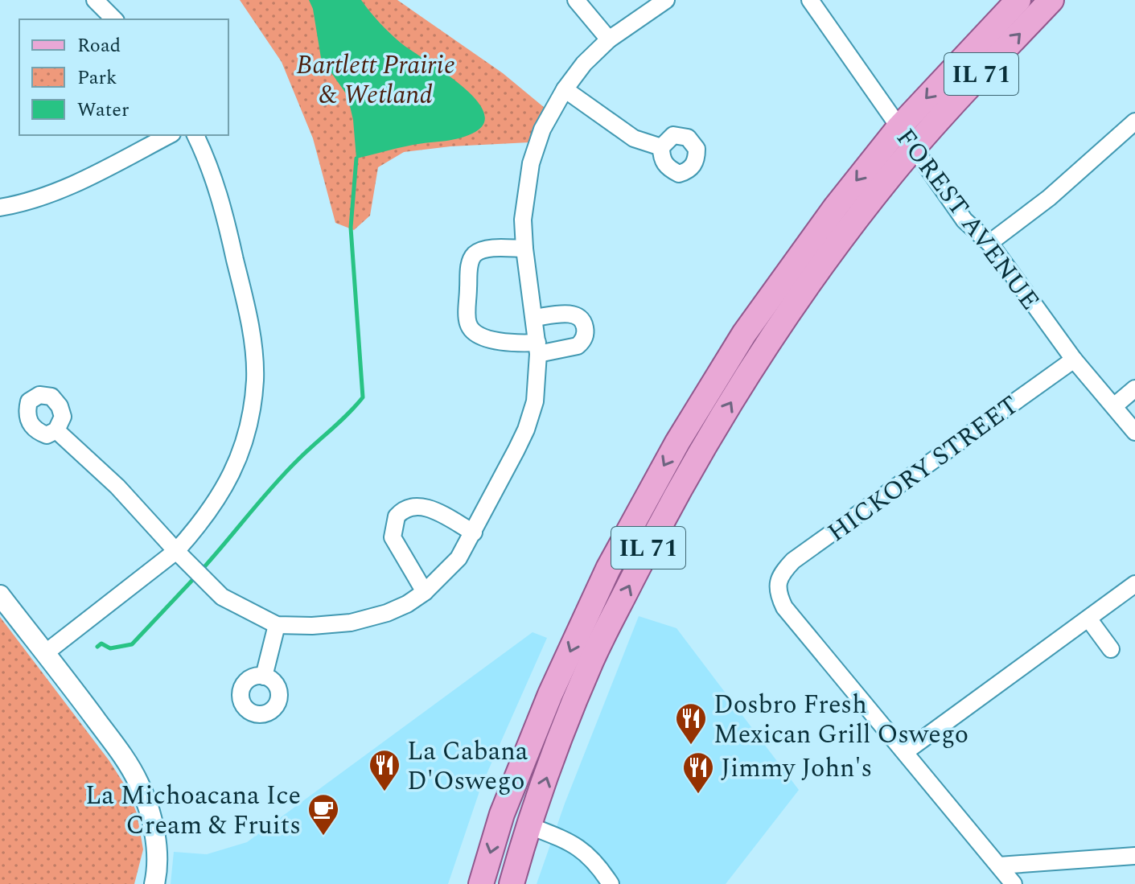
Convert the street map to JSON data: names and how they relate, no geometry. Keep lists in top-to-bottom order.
{
  "streets": {
    "main road": ["IL 71"],
    "street": ["FOREST AVENUE", "HICKORY STREET"]
  },
  "crossings": [
    ["IL 71", "FOREST AVENUE"],
    ["FOREST AVENUE", "HICKORY STREET"]
  ],
  "parks": ["Bartlett Prairie & Wetland"],
  "places": {
    "restaurant": ["Dosbro Fresh Mexican Grill Oswego", "La Cabana D'Oswego", "Jimmy John's"],
    "cafe": ["La Michoacana Ice Cream & Fruits"]
  },
  "legend": ["Road", "Park", "Water"]
}
